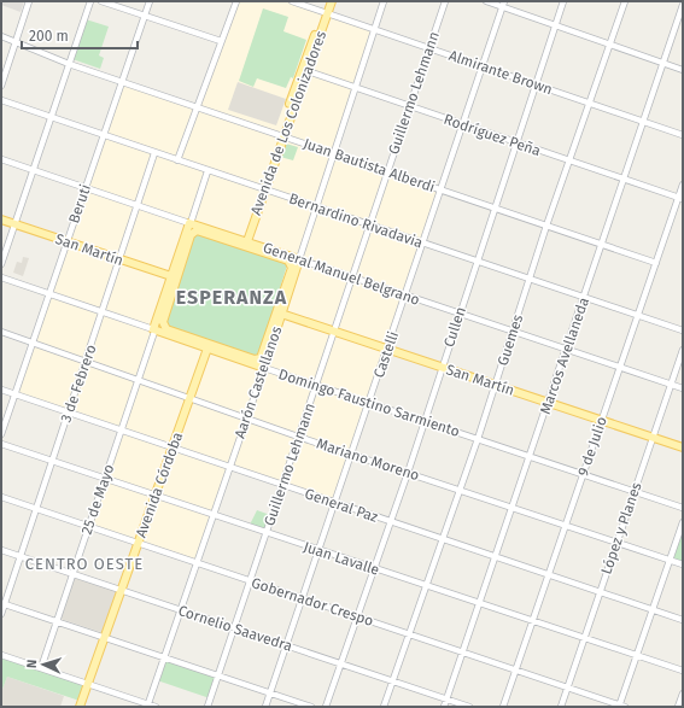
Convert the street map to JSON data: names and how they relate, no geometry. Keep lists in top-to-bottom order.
{
  "streets": {
    "main road": [
      "Avenida de Los Colonizadores",
      "San Martín",
      "General Manuel Belgrano",
      "Aarón Castellanos",
      "Domingo Faustino Sarmiento",
      "Avenida Córdoba",
      "25 de Mayo"
    ],
    "street": [
      "Almirante Brown",
      "Guillermo Lehmann",
      "Rodríguez Peña",
      "Juan Bautista Alberdi",
      "Beruti",
      "Bernardino Rivadavia",
      "Cullen",
      "Guemes",
      "Castelli",
      "Marcos Avellaneda",
      "3 de Febrero",
      "9 de Julio",
      "Mariano Moreno",
      "General Paz",
      "López y Planes",
      "Juan Lavalle",
      "Gobernador Crespo",
      "Cornelio Saavedra"
    ]
  },
  "crossings": [
    ["Almirante Brown", "Guillermo Lehmann"],
    ["Almirante Brown", "Avenida de Los Colonizadores"],
    ["Almirante Brown", "Cullen"],
    ["Almirante Brown", "Guemes"],
    ["Almirante Brown", "Castelli"],
    ["Almirante Brown", "Marcos Avellaneda"],
    ["Almirante Brown", "Aarón Castellanos"],
    ["Guillermo Lehmann", "Rodríguez Peña"],
    ["Guillermo Lehmann", "Juan Bautista Alberdi"],
    ["Guillermo Lehmann", "Bernardino Rivadavia"],
    ["Guillermo Lehmann", "San Martín"],
    ["Guillermo Lehmann", "General Manuel Belgrano"],
    ["Guillermo Lehmann", "Domingo Faustino Sarmiento"],
    ["Guillermo Lehmann", "Mariano Moreno"],
    ["Guillermo Lehmann", "General Paz"],
    ["Guillermo Lehmann", "Juan Lavalle"],
    ["Guillermo Lehmann", "Gobernador Crespo"],
    ["Guillermo Lehmann", "Cornelio Saavedra"],
    ["Avenida de Los Colonizadores", "Rodríguez Peña"],
    ["Avenida de Los Colonizadores", "Juan Bautista Alberdi"],
    ["Avenida de Los Colonizadores", "Bernardino Rivadavia"],
    ["Avenida de Los Colonizadores", "San Martín"],
    ["Avenida de Los Colonizadores", "General Manuel Belgrano"],
    ["Avenida de Los Colonizadores", "Aarón Castellanos"],
    ["Avenida de Los Colonizadores", "Domingo Faustino Sarmiento"],
    ["Avenida de Los Colonizadores", "Avenida Córdoba"],
    ["Avenida de Los Colonizadores", "25 de Mayo"],
    ["Rodríguez Peña", "Cullen"],
    ["Rodríguez Peña", "Guemes"],
    ["Rodríguez Peña", "Castelli"],
    ["Rodríguez Peña", "Marcos Avellaneda"],
    ["Rodríguez Peña", "Aarón Castellanos"],
    ["Rodríguez Peña", "9 de Julio"],
    ["Juan Bautista Alberdi", "Beruti"],
    ["Juan Bautista Alberdi", "Cullen"],
    ["Juan Bautista Alberdi", "Guemes"],
    ["Juan Bautista Alberdi", "Castelli"],
    ["Juan Bautista Alberdi", "Marcos Avellaneda"],
    ["Juan Bautista Alberdi", "Aarón Castellanos"],
    ["Juan Bautista Alberdi", "9 de Julio"],
    ["Beruti", "Bernardino Rivadavia"],
    ["Beruti", "San Martín"],
    ["Beruti", "General Manuel Belgrano"],
    ["Beruti", "Domingo Faustino Sarmiento"],
    ["Beruti", "Mariano Moreno"],
    ["Beruti", "General Paz"],
    ["Bernardino Rivadavia", "Cullen"],
    ["Bernardino Rivadavia", "Guemes"],
    ["Bernardino Rivadavia", "Castelli"],
    ["Bernardino Rivadavia", "Marcos Avellaneda"],
    ["Bernardino Rivadavia", "Aarón Castellanos"],
    ["Bernardino Rivadavia", "3 de Febrero"],
    ["Bernardino Rivadavia", "9 de Julio"],
    ["Bernardino Rivadavia", "25 de Mayo"],
    ["San Martín", "General Manuel Belgrano"],
    ["San Martín", "Cullen"],
    ["San Martín", "Guemes"],
    ["San Martín", "Castelli"],
    ["San Martín", "Marcos Avellaneda"],
    ["San Martín", "Aarón Castellanos"],
    ["San Martín", "3 de Febrero"],
    ["San Martín", "Domingo Faustino Sarmiento"],
    ["San Martín", "9 de Julio"],
    ["San Martín", "Avenida Córdoba"],
    ["San Martín", "25 de Mayo"],
    ["San Martín", "López y Planes"],
    ["General Manuel Belgrano", "Cullen"],
    ["General Manuel Belgrano", "Guemes"],
    ["General Manuel Belgrano", "Castelli"],
    ["General Manuel Belgrano", "Marcos Avellaneda"],
    ["General Manuel Belgrano", "Aarón Castellanos"],
    ["General Manuel Belgrano", "3 de Febrero"],
    ["General Manuel Belgrano", "Domingo Faustino Sarmiento"],
    ["General Manuel Belgrano", "9 de Julio"],
    ["General Manuel Belgrano", "Avenida Córdoba"],
    ["General Manuel Belgrano", "25 de Mayo"],
    ["General Manuel Belgrano", "López y Planes"],
    ["Cullen", "Domingo Faustino Sarmiento"],
    ["Cullen", "Mariano Moreno"],
    ["Cullen", "General Paz"],
    ["Cullen", "Juan Lavalle"],
    ["Cullen", "Gobernador Crespo"],
    ["Cullen", "Cornelio Saavedra"],
    ["Guemes", "Domingo Faustino Sarmiento"],
    ["Guemes", "Mariano Moreno"],
    ["Guemes", "General Paz"],
    ["Guemes", "Juan Lavalle"],
    ["Guemes", "Gobernador Crespo"],
    ["Guemes", "Cornelio Saavedra"],
    ["Castelli", "Domingo Faustino Sarmiento"],
    ["Castelli", "Mariano Moreno"],
    ["Castelli", "General Paz"],
    ["Castelli", "Juan Lavalle"],
    ["Castelli", "Gobernador Crespo"],
    ["Castelli", "Cornelio Saavedra"],
    ["Marcos Avellaneda", "Domingo Faustino Sarmiento"],
    ["Marcos Avellaneda", "Mariano Moreno"],
    ["Marcos Avellaneda", "General Paz"],
    ["Marcos Avellaneda", "Juan Lavalle"],
    ["Marcos Avellaneda", "Gobernador Crespo"],
    ["Marcos Avellaneda", "Cornelio Saavedra"],
    ["Aarón Castellanos", "Domingo Faustino Sarmiento"],
    ["Aarón Castellanos", "Mariano Moreno"],
    ["Aarón Castellanos", "Avenida Córdoba"],
    ["Aarón Castellanos", "25 de Mayo"],
    ["Aarón Castellanos", "General Paz"],
    ["Aarón Castellanos", "Juan Lavalle"],
    ["Aarón Castellanos", "Gobernador Crespo"],
    ["Aarón Castellanos", "Cornelio Saavedra"],
    ["3 de Febrero", "Domingo Faustino Sarmiento"],
    ["3 de Febrero", "Mariano Moreno"],
    ["3 de Febrero", "General Paz"],
    ["3 de Febrero", "Juan Lavalle"],
    ["3 de Febrero", "Gobernador Crespo"],
    ["3 de Febrero", "Cornelio Saavedra"],
    ["Domingo Faustino Sarmiento", "9 de Julio"],
    ["Domingo Faustino Sarmiento", "Avenida Córdoba"],
    ["Domingo Faustino Sarmiento", "25 de Mayo"],
    ["Domingo Faustino Sarmiento", "López y Planes"],
    ["9 de Julio", "Mariano Moreno"],
    ["9 de Julio", "General Paz"],
    ["9 de Julio", "Juan Lavalle"],
    ["9 de Julio", "Gobernador Crespo"],
    ["Mariano Moreno", "Avenida Córdoba"],
    ["Mariano Moreno", "25 de Mayo"],
    ["Mariano Moreno", "López y Planes"],
    ["Avenida Córdoba", "25 de Mayo"],
    ["Avenida Córdoba", "General Paz"],
    ["Avenida Córdoba", "Juan Lavalle"],
    ["Avenida Córdoba", "Gobernador Crespo"],
    ["Avenida Córdoba", "Cornelio Saavedra"],
    ["25 de Mayo", "General Paz"],
    ["25 de Mayo", "Juan Lavalle"],
    ["25 de Mayo", "Gobernador Crespo"],
    ["25 de Mayo", "Cornelio Saavedra"],
    ["General Paz", "López y Planes"],
    ["López y Planes", "Juan Lavalle"],
    ["López y Planes", "Gobernador Crespo"]
  ],
  "districts": ["ESPERANZA", "CENTRO OESTE"],
  "scale_bar": "200 m",
  "north": "left"
}
